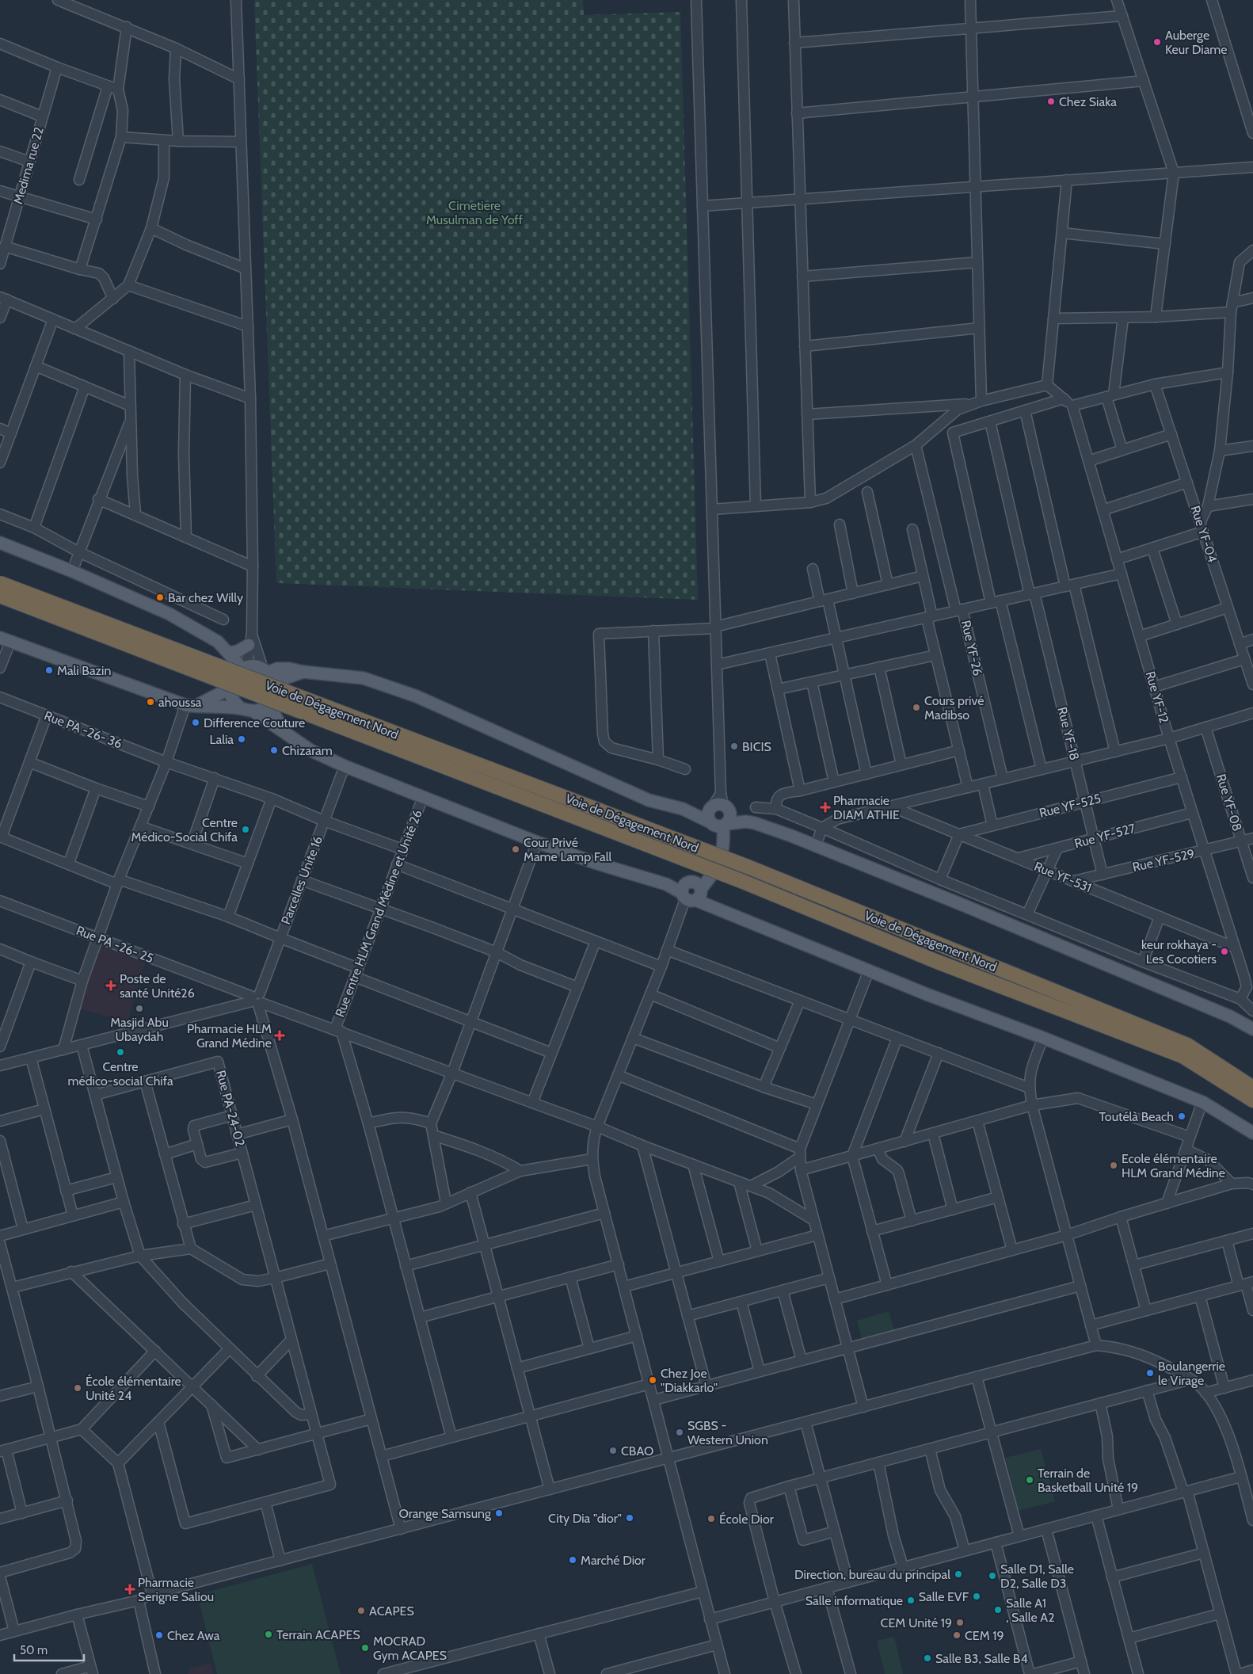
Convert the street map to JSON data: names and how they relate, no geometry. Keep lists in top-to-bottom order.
{
  "streets": {
    "highway": ["Voie de Dégagement Nord"],
    "street": [
      "Medima rue 22",
      "Rue YF-04",
      "Rue YF-26",
      "Rue YF-12",
      "Rue PA -26- 36",
      "Rue YF-18",
      "Rue YF-08",
      "Rue YF-525",
      "Rue YF-527",
      "Rue YF-529",
      "Rue YF-531",
      "Parcelles Unite 16",
      "Rue entre HLM Grand Médine et Unité 26",
      "Rue PA -26- 25",
      "Rue PA-24-02"
    ]
  },
  "crossings": [
    ["Rue YF-12", "Rue YF-525"],
    ["Rue YF-12", "Rue YF-527"],
    ["Rue YF-12", "Rue YF-529"],
    ["Rue YF-12", "Rue YF-531"],
    ["Rue PA -26- 36", "Parcelles Unite 16"],
    ["Rue PA -26- 36", "Rue entre HLM Grand Médine et Unité 26"],
    ["Rue YF-18", "Rue YF-525"],
    ["Rue YF-18", "Rue YF-527"],
    ["Rue YF-18", "Rue YF-529"],
    ["Rue YF-08", "Rue YF-529"],
    ["Rue YF-525", "Rue YF-531"],
    ["Rue YF-527", "Rue YF-531"],
    ["Rue YF-529", "Rue YF-531"],
    ["Parcelles Unite 16", "Rue PA -26- 25"],
    ["Rue entre HLM Grand Médine et Unité 26", "Rue PA -26- 25"]
  ],
  "parks": ["Cimetiere Musulman de Yoff"],
  "places": {
    "other": [
      "Auberge Keur Diame",
      "Chez Siaka",
      "Bar chez Willy",
      "Mali Bazin",
      "ahoussa",
      "Cours privé Madibso",
      "Difference Couture",
      "Lalia",
      "BICIS",
      "Chizaram",
      "Centre Médico-Social Chifa",
      "Cour Privé Mame Lamp Fall",
      "keur rokhaya - Les Cocotiers",
      "Masjid Abu Ubaydah",
      "Centre médico-social Chifa",
      "Toutélà Beach",
      "Ecole élémentaire HLM Grand Médine",
      "Boulangerrie le Virage",
      "Chez Joe \"Diakkarlo\"",
      "École élémentaire Unité 24",
      "SGBS - Western Union",
      "CBAO",
      "Terrain de Basketball Unité 19",
      "Orange Samsung",
      "City Dia \"dior\"",
      "École Dior",
      "Marché Dior",
      "Direction, bureau du principal",
      "Salle D1, Salle D2, Salle D3",
      "Salle EVF",
      "Salle informatique",
      "Salle A1 , Salle A2",
      "ACAPES",
      "CEM Unité 19",
      "Terrain ACAPES",
      "Chez Awa",
      "CEM 19",
      "MOCRAD Gym ACAPES",
      "Salle B3, Salle B4"
    ],
    "health": [
      "Pharmacie DIAM ATHIE",
      "Poste de santé Unité26",
      "Pharmacie HLM Grand Médine",
      "Pharmacie Serigne Saliou"
    ]
  },
  "scale_bar": "50 m"
}
